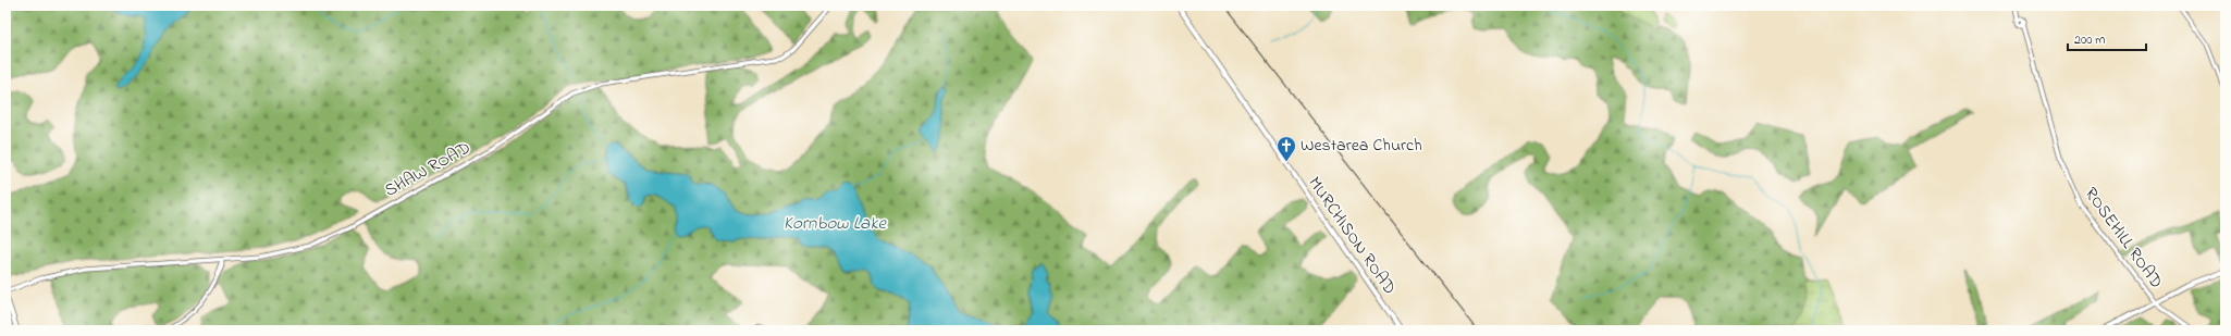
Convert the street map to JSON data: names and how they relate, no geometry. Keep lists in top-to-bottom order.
{
  "streets": {
    "main road": ["SHAW ROAD", "MURCHISON ROAD", "ROSEHILL ROAD"]
  },
  "water": ["Kornbow Lake"],
  "places": {
    "church": ["Westarea Church"]
  },
  "scale_bar": "200 m"
}
